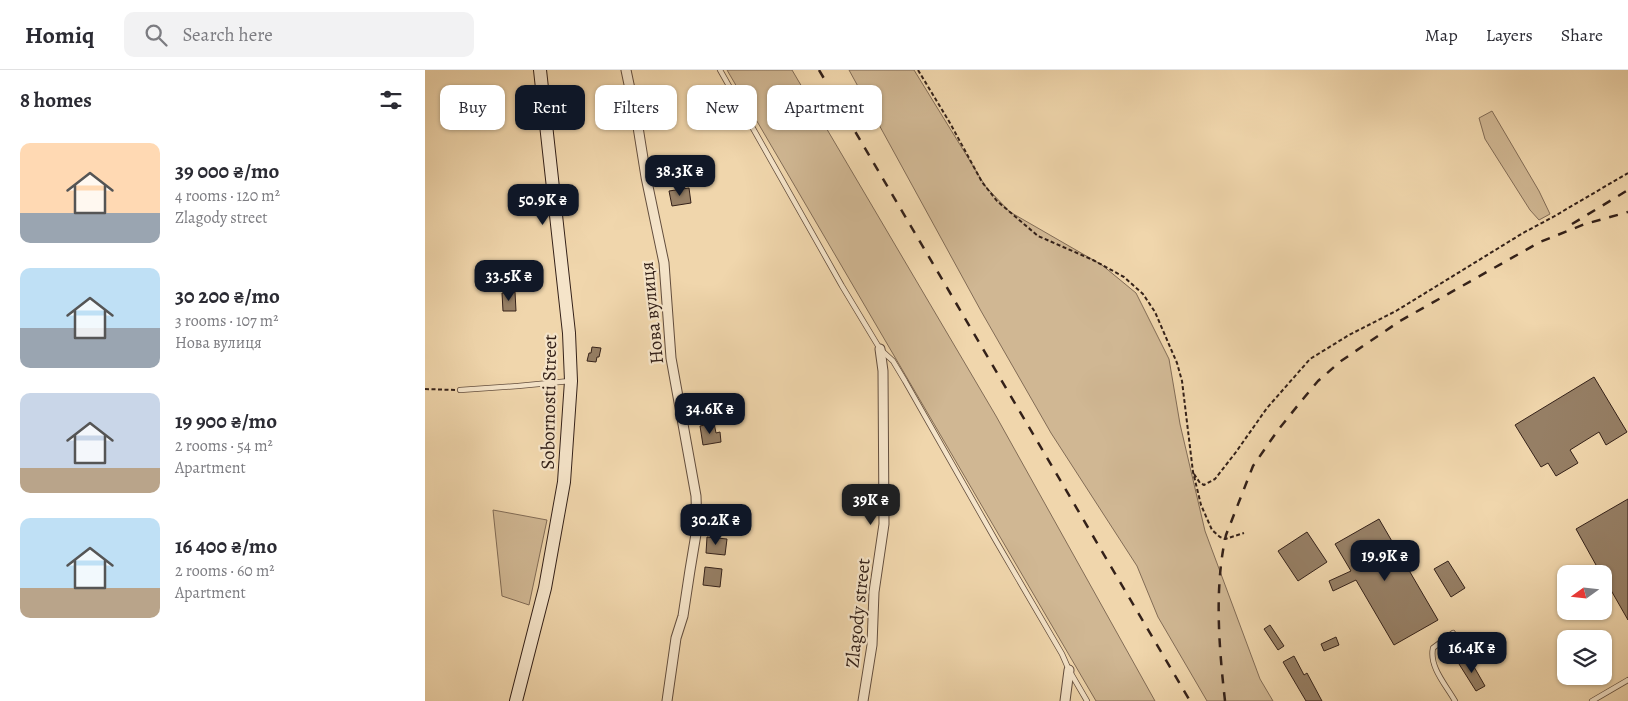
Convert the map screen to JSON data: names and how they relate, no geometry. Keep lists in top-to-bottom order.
{
  "streets": {
    "street": ["Нова вулиця", "Sobornosti Street", "Zlagody street"]
  },
  "north": "left",
  "page": {
    "header": "Homiq",
    "search": "Search here",
    "nav": ["Map", "Layers", "Share"],
    "heading": "8 homes",
    "chip": [
      "Buy",
      "Rent",
      "Filters",
      "New",
      "Apartment"
    ],
    "list": [
      {
        "name": "39 000 ₴/mo",
        "note": "4 rooms · 120 m² · Zlagody street"
      },
      {
        "name": "30 200 ₴/mo",
        "note": "3 rooms · 107 m² · Нова вулиця"
      },
      {
        "name": "19 900 ₴/mo",
        "note": "2 rooms · 54 m² · Apartment"
      },
      {
        "name": "16 400 ₴/mo",
        "note": "2 rooms · 60 m² · Apartment"
      }
    ],
    "price": [
      "38.3K ₴",
      "50.9K ₴",
      "33.5K ₴",
      "34.6K ₴",
      "39K ₴",
      "30.2K ₴",
      "19.9K ₴",
      "16.4K ₴"
    ]
  }
}
